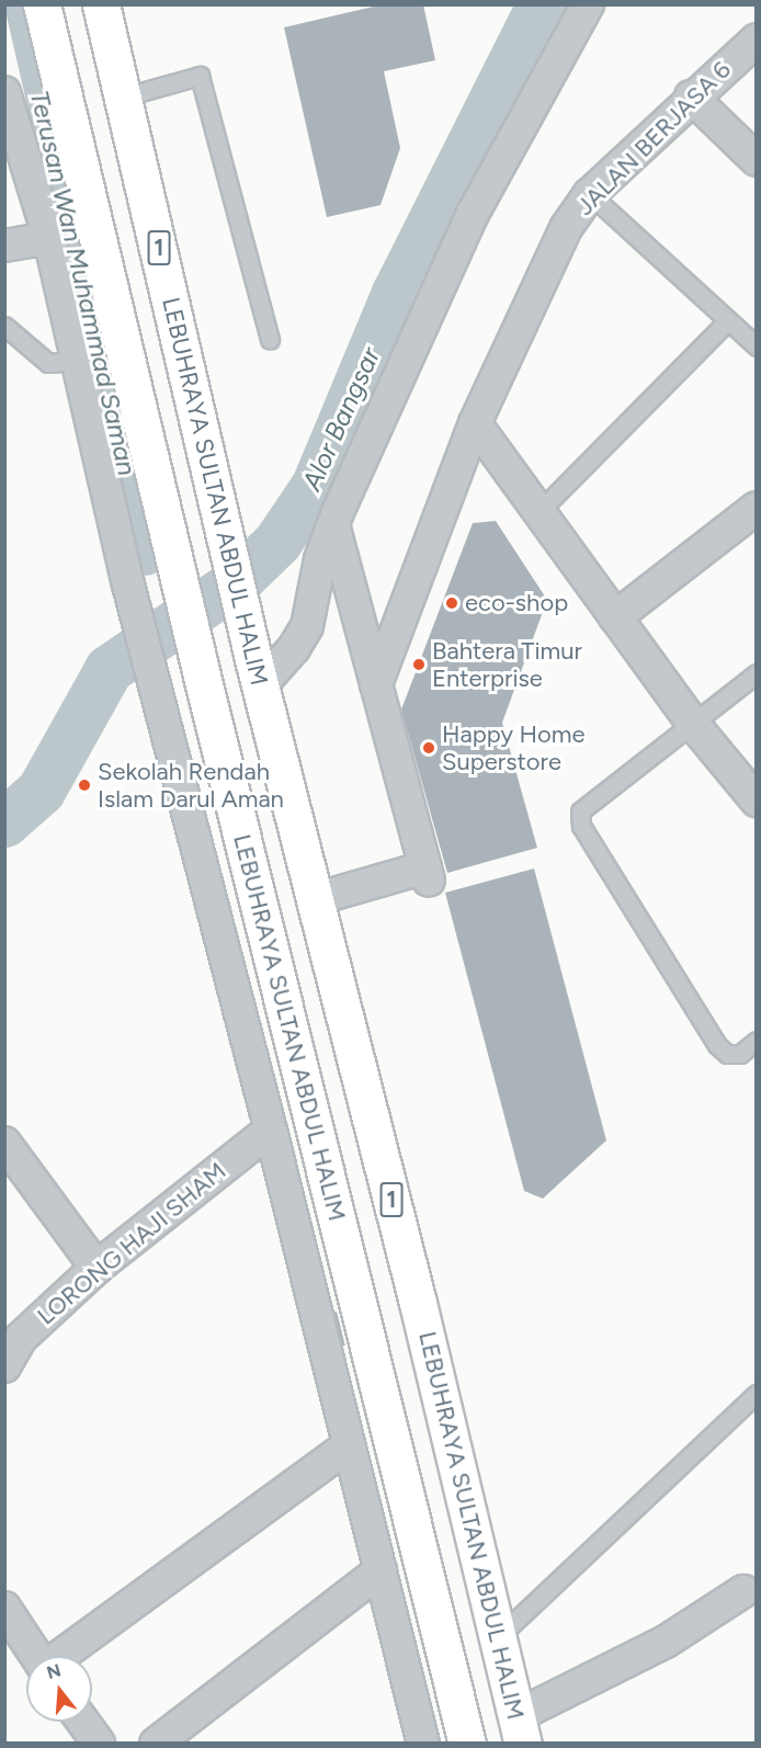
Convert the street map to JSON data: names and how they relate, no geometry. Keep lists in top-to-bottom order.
{
  "streets": {
    "main road": ["1", "LEBUHRAYA SULTAN ABDUL HALIM"],
    "street": ["JALAN BERJASA 6", "LORONG HAJI SHAM"]
  },
  "water": ["Terusan Wan Muhammad Saman", "Alor Bangsar"],
  "places": [
    "eco-shop",
    "Bahtera Timur Enterprise",
    "Happy Home Superstore",
    "Sekolah Rendah Islam Darul Aman"
  ],
  "north": "top"
}
